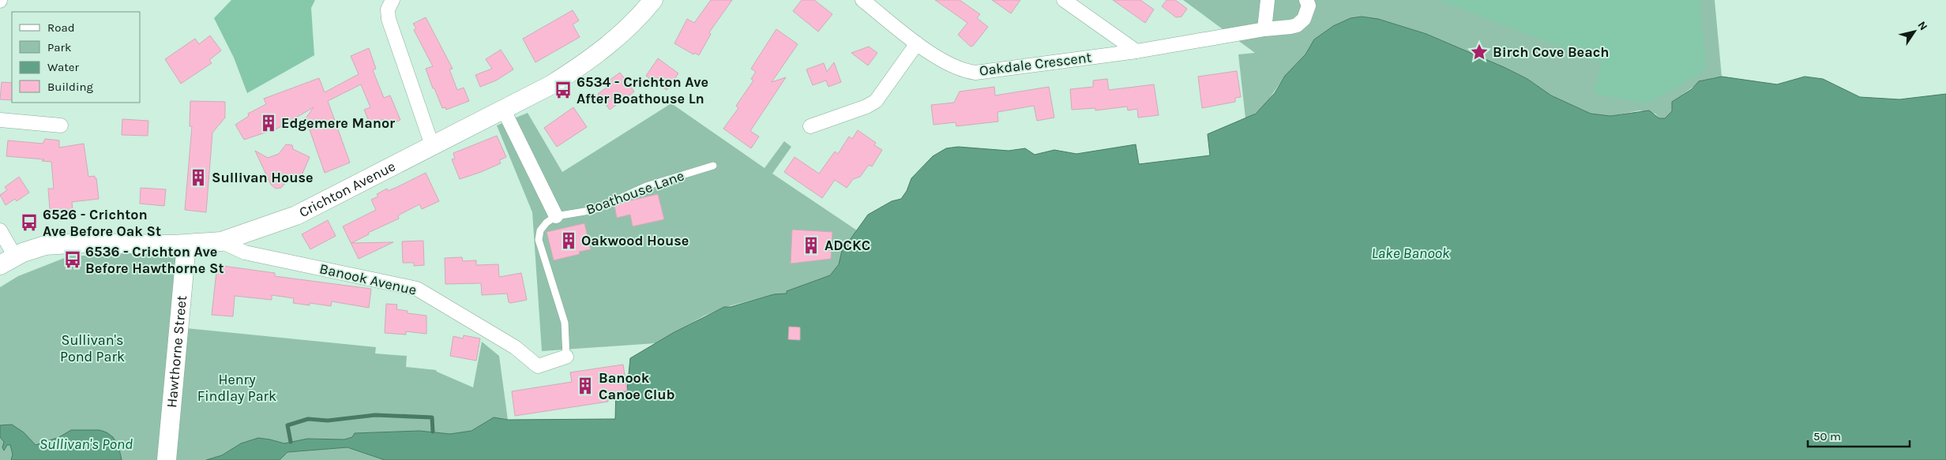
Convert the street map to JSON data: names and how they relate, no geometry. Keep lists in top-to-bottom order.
{
  "streets": {
    "street": [
      "Oakdale Crescent",
      "Crichton Avenue",
      "Banook Avenue",
      "Hawthorne Street"
    ],
    "lane": ["Boathouse Lane"]
  },
  "crossings": [
    ["Crichton Avenue", "Banook Avenue"],
    ["Crichton Avenue", "Hawthorne Street"]
  ],
  "water": ["Lake Banook", "Sullivan's Pond"],
  "parks": ["Sullivan's Pond Park", "Henry Findlay Park"],
  "places": {
    "place": ["Birch Cove Beach"],
    "bus stop": ["6534 - Crichton Ave After Boathouse Ln", "6526 - Crichton Ave Before Oak St", "6536 - Crichton Ave Before Hawthorne St"],
    "building": [
      "Edgemere Manor",
      "Sullivan House",
      "Oakwood House",
      "ADCKC",
      "Banook Canoe Club"
    ]
  },
  "legend": [
    "Road",
    "Park",
    "Water",
    "Building"
  ],
  "scale_bar": "50 m",
  "north": "top right"
}
